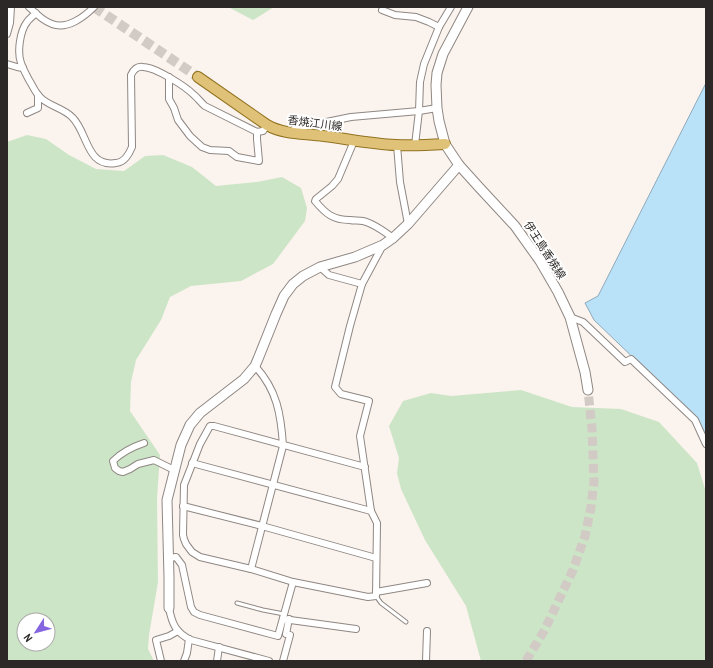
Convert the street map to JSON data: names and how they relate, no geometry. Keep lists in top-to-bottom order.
{
  "streets": {
    "main road": ["香焼江川線"],
    "street": ["伊王島香焼線"]
  },
  "crossings": [
    ["香焼江川線", "伊王島香焼線"]
  ],
  "north": "bottom left"
}
